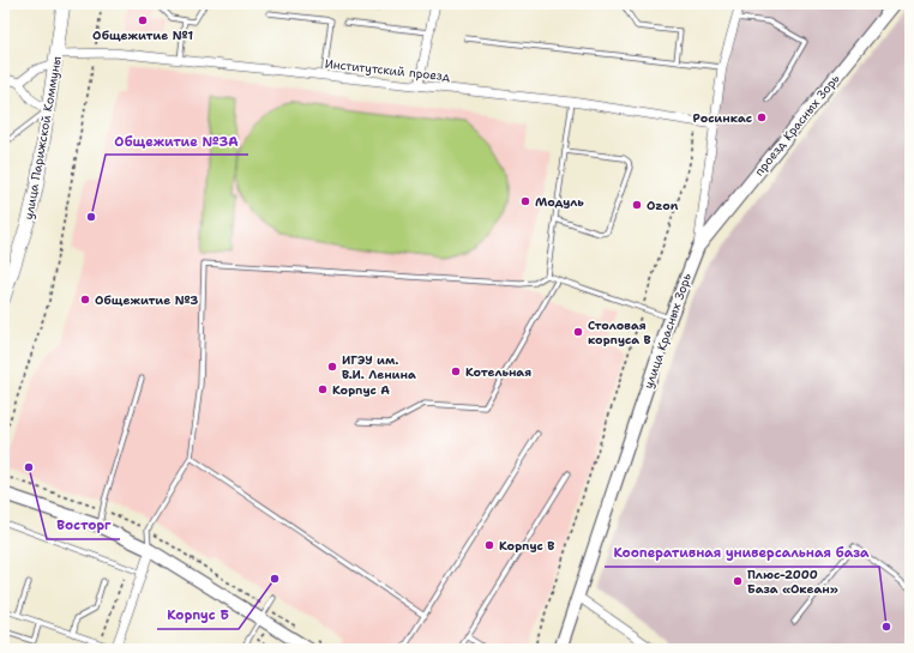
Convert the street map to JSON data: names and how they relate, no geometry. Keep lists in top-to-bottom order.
{
  "streets": {
    "main road": ["улица Парижской Коммуны"],
    "street": ["Институтский проезд", "проезд Красных Зорь", "улица Красных Зорь"]
  },
  "crossings": [
    ["Институтский проезд", "улица Парижской Коммуны"],
    ["Институтский проезд", "улица Красных Зорь"],
    ["проезд Красных Зорь", "улица Красных Зорь"]
  ],
  "places": [
    "Общежитие №1",
    "Росинкас",
    "Модуль",
    "Ozon",
    "Общежитие №3А",
    "Общежитие №3",
    "Столовая корпуса В",
    "ИГЭУ им. В.И. Ленина",
    "Котельная",
    "Корпус А",
    "Восторг",
    "Корпус В",
    "Корпус Б",
    "Плюс-2000 База «Океан»",
    "Кооперативная универсальная база"
  ]
}
